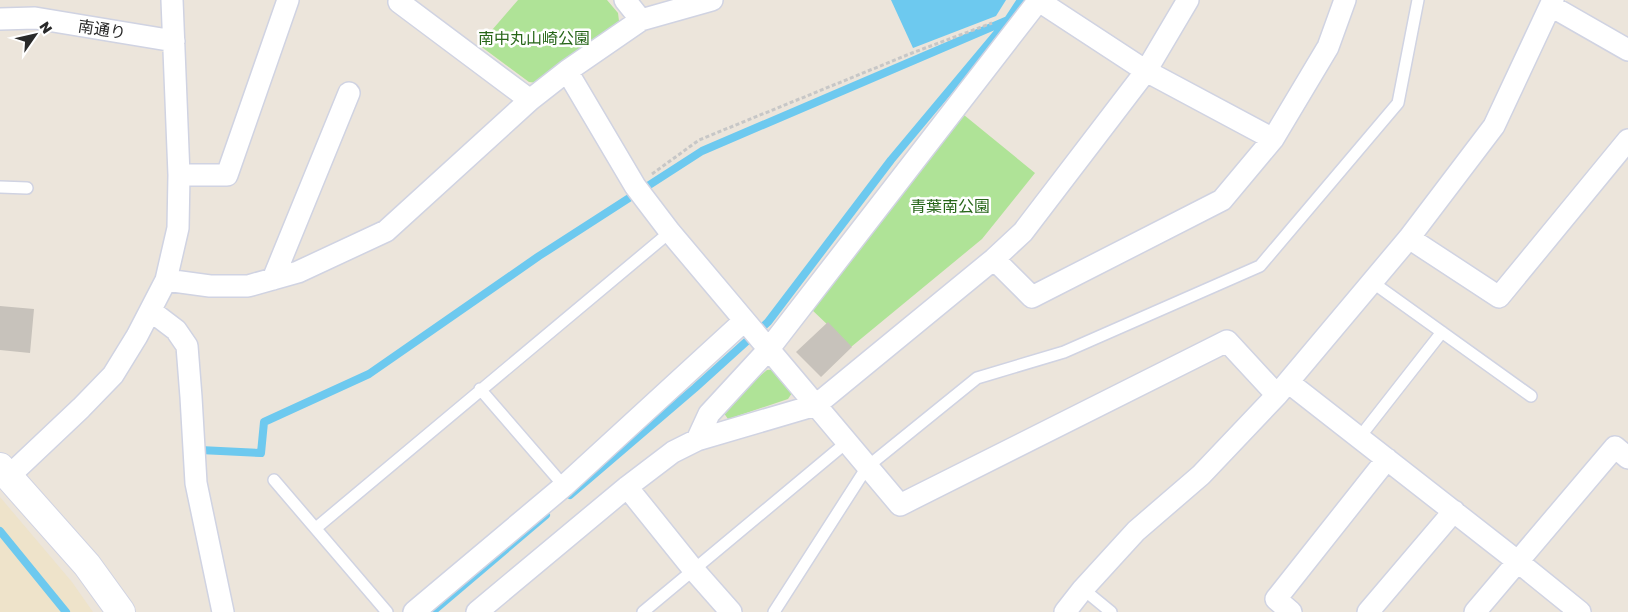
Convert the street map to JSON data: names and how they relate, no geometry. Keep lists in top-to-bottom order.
{
  "streets": {
    "street": ["南通り"]
  },
  "parks": ["南中丸山崎公園", "青葉南公園"],
  "north": "top right"
}
